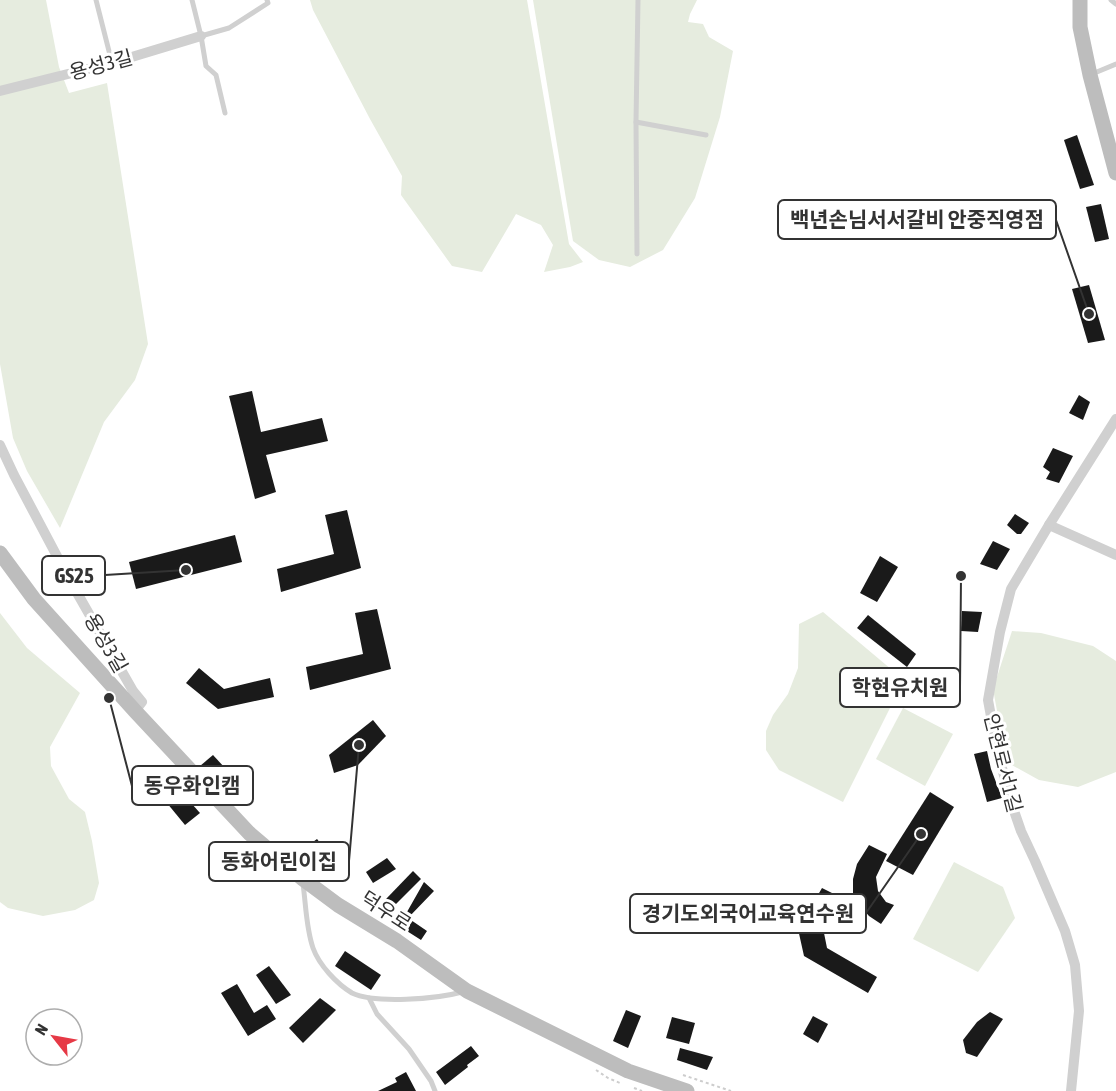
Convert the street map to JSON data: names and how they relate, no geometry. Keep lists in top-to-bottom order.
{
  "streets": {
    "street": ["용성3길", "안현로서1길", "덕우로"]
  },
  "crossings": [
    ["용성3길", "덕우로"]
  ],
  "places": [
    "백년손님서서갈비 안중직영점",
    "GS25",
    "학현유치원",
    "동우화인캠",
    "동화어린이집",
    "경기도외국어교육연수원"
  ],
  "north": "top left"
}
